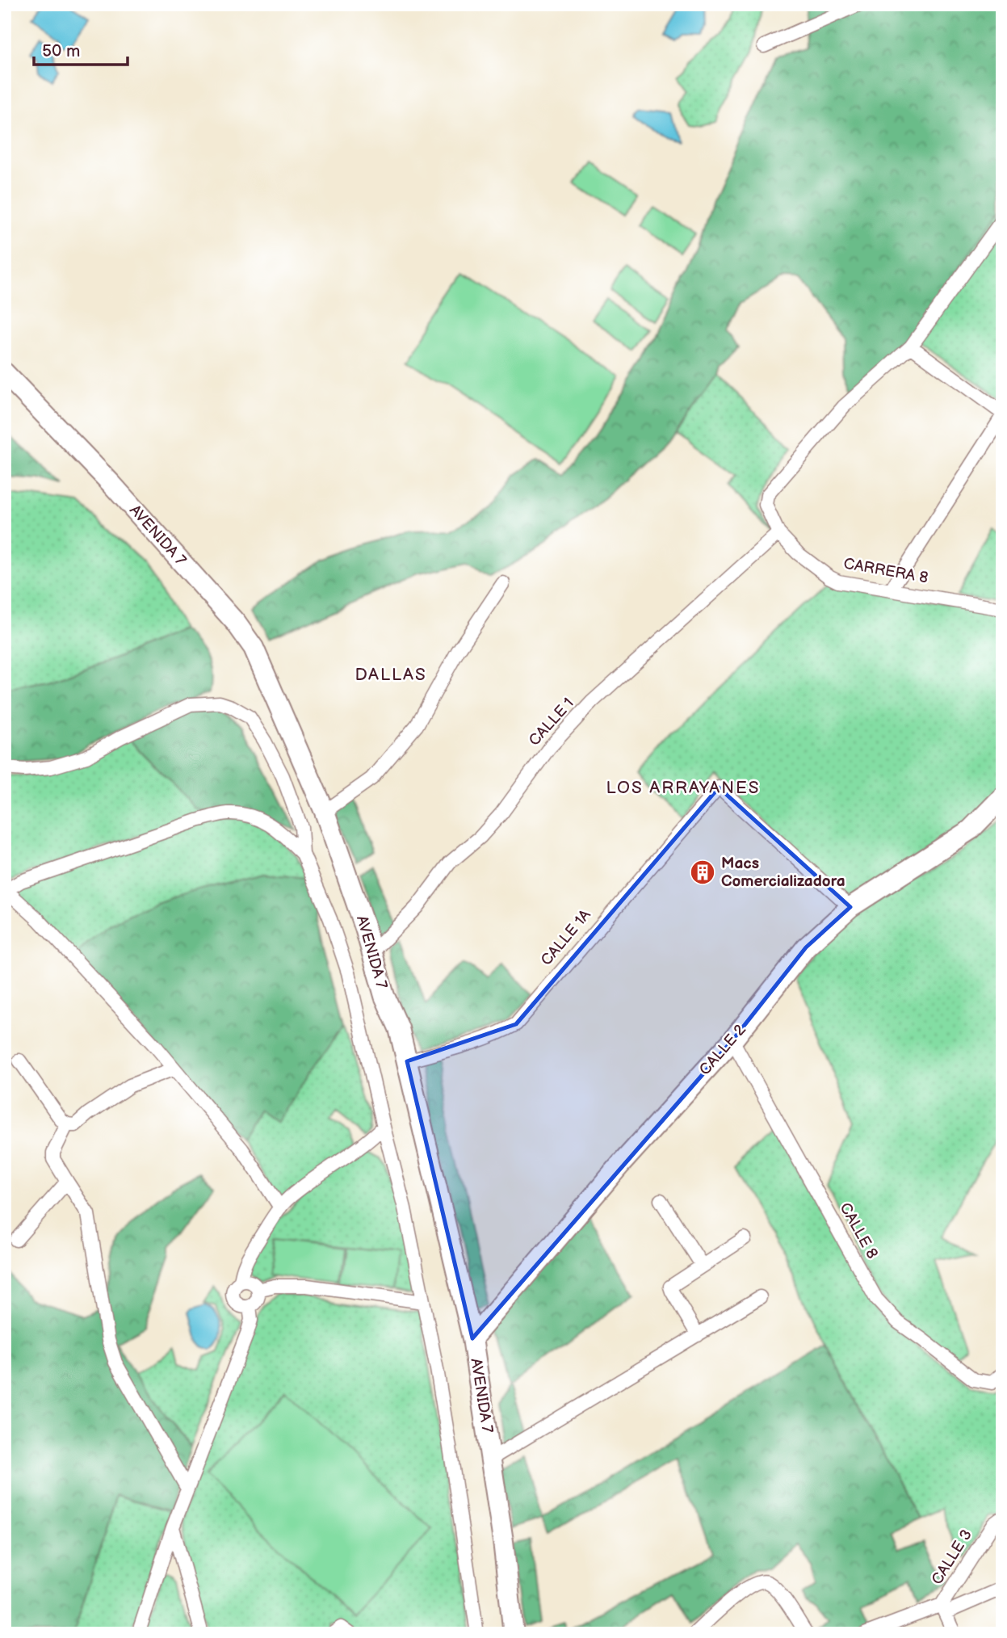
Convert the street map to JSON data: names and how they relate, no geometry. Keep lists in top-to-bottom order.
{
  "streets": {
    "main road": ["AVENIDA 7", "CALLE 2"],
    "street": [
      "CARRERA 8",
      "CALLE 1",
      "CALLE 1A",
      "CALLE 8",
      "CALLE 3"
    ]
  },
  "crossings": [
    ["AVENIDA 7", "CALLE 1"],
    ["AVENIDA 7", "CALLE 1A"],
    ["AVENIDA 7", "CALLE 2"],
    ["CARRERA 8", "CALLE 1"],
    ["CALLE 1A", "CALLE 2"],
    ["CALLE 2", "CALLE 8"]
  ],
  "districts": ["DALLAS", "LOS ARRAYANES"],
  "places": {
    "building": ["Macs Comercializadora"]
  },
  "scale_bar": "50 m"
}
